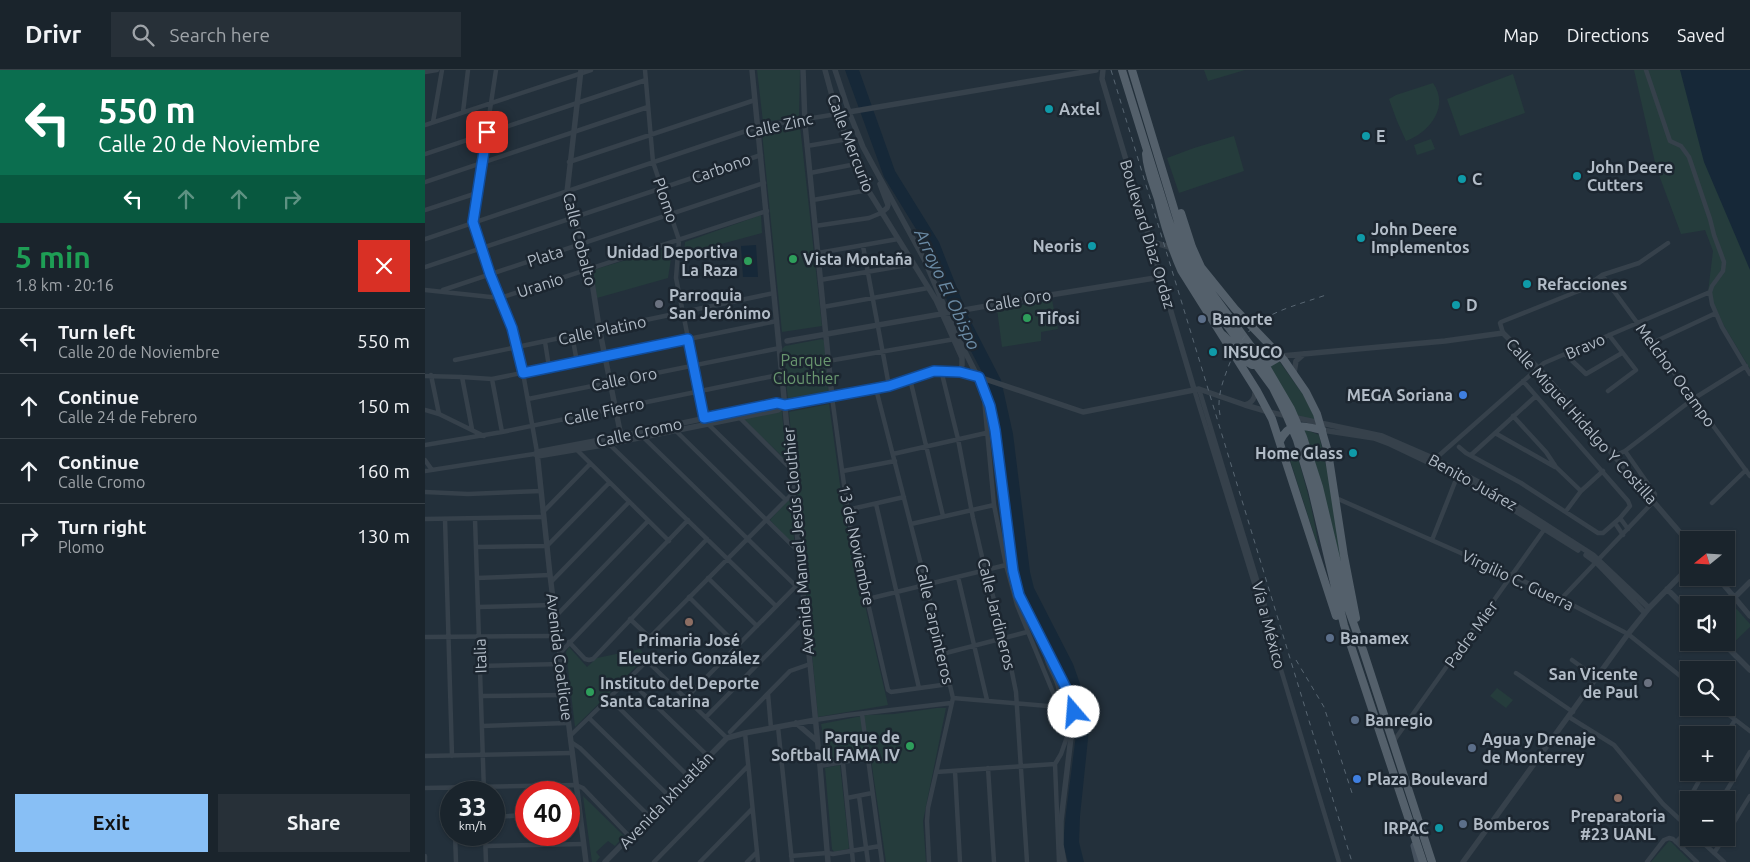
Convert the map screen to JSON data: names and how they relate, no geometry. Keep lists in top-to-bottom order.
{
  "streets": {
    "street": [
      "Calle Zinc",
      "Calle Mercurio",
      "Carbono",
      "Plomo",
      "Boulevard Diaz Ordaz",
      "Calle Cobalto",
      "Plata",
      "Uranio",
      "Calle Oro",
      "Calle Platino",
      "Bravo",
      "Melchor Ocampo",
      "Calle Fierro",
      "Calle Miguel Hidalgo Y Costilla",
      "Calle Cromo",
      "Benito Juárez",
      "Avenida Manuel Jesús Clouthier",
      "13 de Noviembre",
      "Virgilio C. Guerra",
      "Calle Jardineros",
      "Calle Carpinteros",
      "Vía a México",
      "Padre Mier",
      "Italia",
      "Avenida Coatlicue",
      "Avenida Ixhuatlán"
    ]
  },
  "crossings": [
    ["Calle Zinc", "Calle Mercurio"],
    ["Calle Zinc", "Plomo"],
    ["Calle Zinc", "Calle Cobalto"],
    ["Calle Zinc", "Avenida Manuel Jesús Clouthier"],
    ["Calle Mercurio", "Calle Oro"],
    ["Carbono", "Plomo"],
    ["Carbono", "Calle Cobalto"],
    ["Carbono", "Avenida Manuel Jesús Clouthier"],
    ["Plomo", "Plata"],
    ["Plomo", "Uranio"],
    ["Plomo", "Calle Oro"],
    ["Plomo", "Calle Platino"],
    ["Plomo", "Calle Fierro"],
    ["Plomo", "Calle Cromo"],
    ["Boulevard Diaz Ordaz", "Calle Oro"],
    ["Boulevard Diaz Ordaz", "Vía a México"],
    ["Calle Cobalto", "Plata"],
    ["Calle Cobalto", "Uranio"],
    ["Calle Cobalto", "Calle Oro"],
    ["Calle Cobalto", "Calle Platino"],
    ["Calle Cobalto", "Calle Fierro"],
    ["Calle Cobalto", "Calle Cromo"],
    ["Plata", "Uranio"],
    ["Plata", "Avenida Manuel Jesús Clouthier"],
    ["Uranio", "Avenida Manuel Jesús Clouthier"],
    ["Calle Oro", "Avenida Manuel Jesús Clouthier"],
    ["Calle Platino", "Avenida Manuel Jesús Clouthier"],
    ["Bravo", "Melchor Ocampo"],
    ["Bravo", "Calle Miguel Hidalgo Y Costilla"],
    ["Bravo", "Benito Juárez"],
    ["Calle Fierro", "Avenida Manuel Jesús Clouthier"],
    ["Calle Cromo", "Avenida Manuel Jesús Clouthier"],
    ["Calle Cromo", "Avenida Coatlicue"],
    ["Benito Juárez", "Padre Mier"],
    ["Virgilio C. Guerra", "Padre Mier"]
  ],
  "water": ["Arroyo El Obispo"],
  "parks": ["Parque Clouthier"],
  "places": [
    "Axtel",
    "E",
    "John Deere Cutters",
    "C",
    "John Deere Implementos",
    "Neoris",
    "Vista Montaña",
    "Unidad Deportiva La Raza",
    "Refacciones",
    "Parroquia San Jerónimo",
    "D",
    "Tifosi",
    "Banorte",
    "INSUCO",
    "MEGA Soriana",
    "Home Glass",
    "Primaria José Eleuterio González",
    "Banamex",
    "San Vicente de Paul",
    "Instituto del Deporte Santa Catarina",
    "Banregio",
    "Parque de Softball FAMA IV",
    "Agua y Drenaje de Monterrey",
    "Plaza Boulevard",
    "Preparatoria #23 UANL",
    "Bomberos",
    "IRPAC"
  ],
  "north": "left",
  "page": {
    "header": "Drivr",
    "search": "Search here",
    "nav": ["Map", "Directions", "Saved"],
    "turn": ["550 m", "Calle 20 de Noviembre"],
    "heading": ["5 min", "1.8 km · 20:16"],
    "list": [
      {
        "name": "Turn left",
        "note": "Calle 20 de Noviembre",
        "value": "550 m"
      },
      {
        "name": "Continue",
        "note": "Calle 24 de Febrero",
        "value": "150 m"
      },
      {
        "name": "Continue",
        "note": "Calle Cromo",
        "value": "160 m"
      },
      {
        "name": "Turn right",
        "note": "Plomo",
        "value": "130 m"
      }
    ],
    "map_buttons": ["+", "−"],
    "speed": "33 km/h",
    "limit": "40",
    "buttons": ["Exit", "Share"]
  }
}
